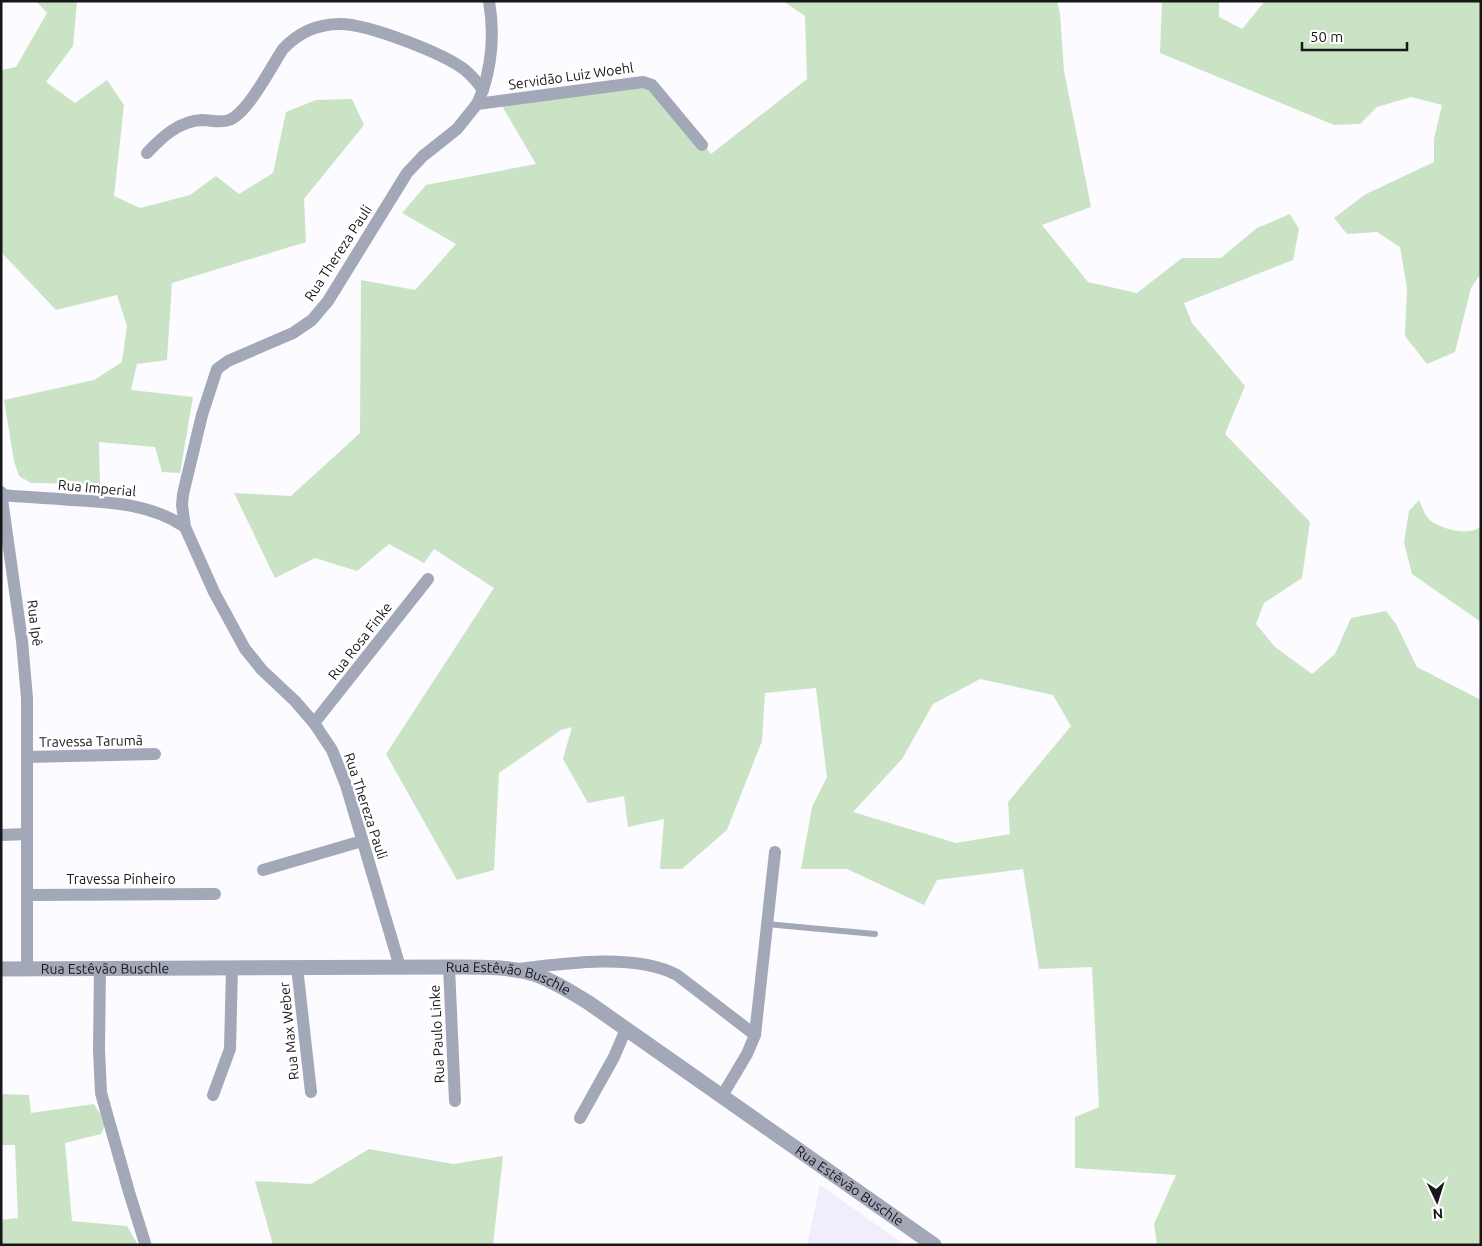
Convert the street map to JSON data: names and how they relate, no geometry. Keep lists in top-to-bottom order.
{
  "streets": {
    "street": [
      "Servidão Luiz Woehl",
      "Rua Thereza Pauli",
      "Rua Imperial",
      "Rua Ipê",
      "Rua Rosa Finke",
      "Travessa Tarumã",
      "Travessa Pinheiro",
      "Rua Estêvão Buschle",
      "Rua Max Weber",
      "Rua Paulo Linke"
    ]
  },
  "crossings": [
    ["Servidão Luiz Woehl", "Rua Thereza Pauli"],
    ["Rua Thereza Pauli", "Rua Imperial"],
    ["Rua Thereza Pauli", "Rua Rosa Finke"],
    ["Rua Thereza Pauli", "Rua Estêvão Buschle"],
    ["Rua Imperial", "Rua Ipê"],
    ["Rua Ipê", "Travessa Tarumã"],
    ["Rua Ipê", "Travessa Pinheiro"],
    ["Rua Ipê", "Rua Estêvão Buschle"],
    ["Rua Estêvão Buschle", "Rua Max Weber"],
    ["Rua Estêvão Buschle", "Rua Paulo Linke"]
  ],
  "scale_bar": "50 m",
  "north": "bottom"
}
